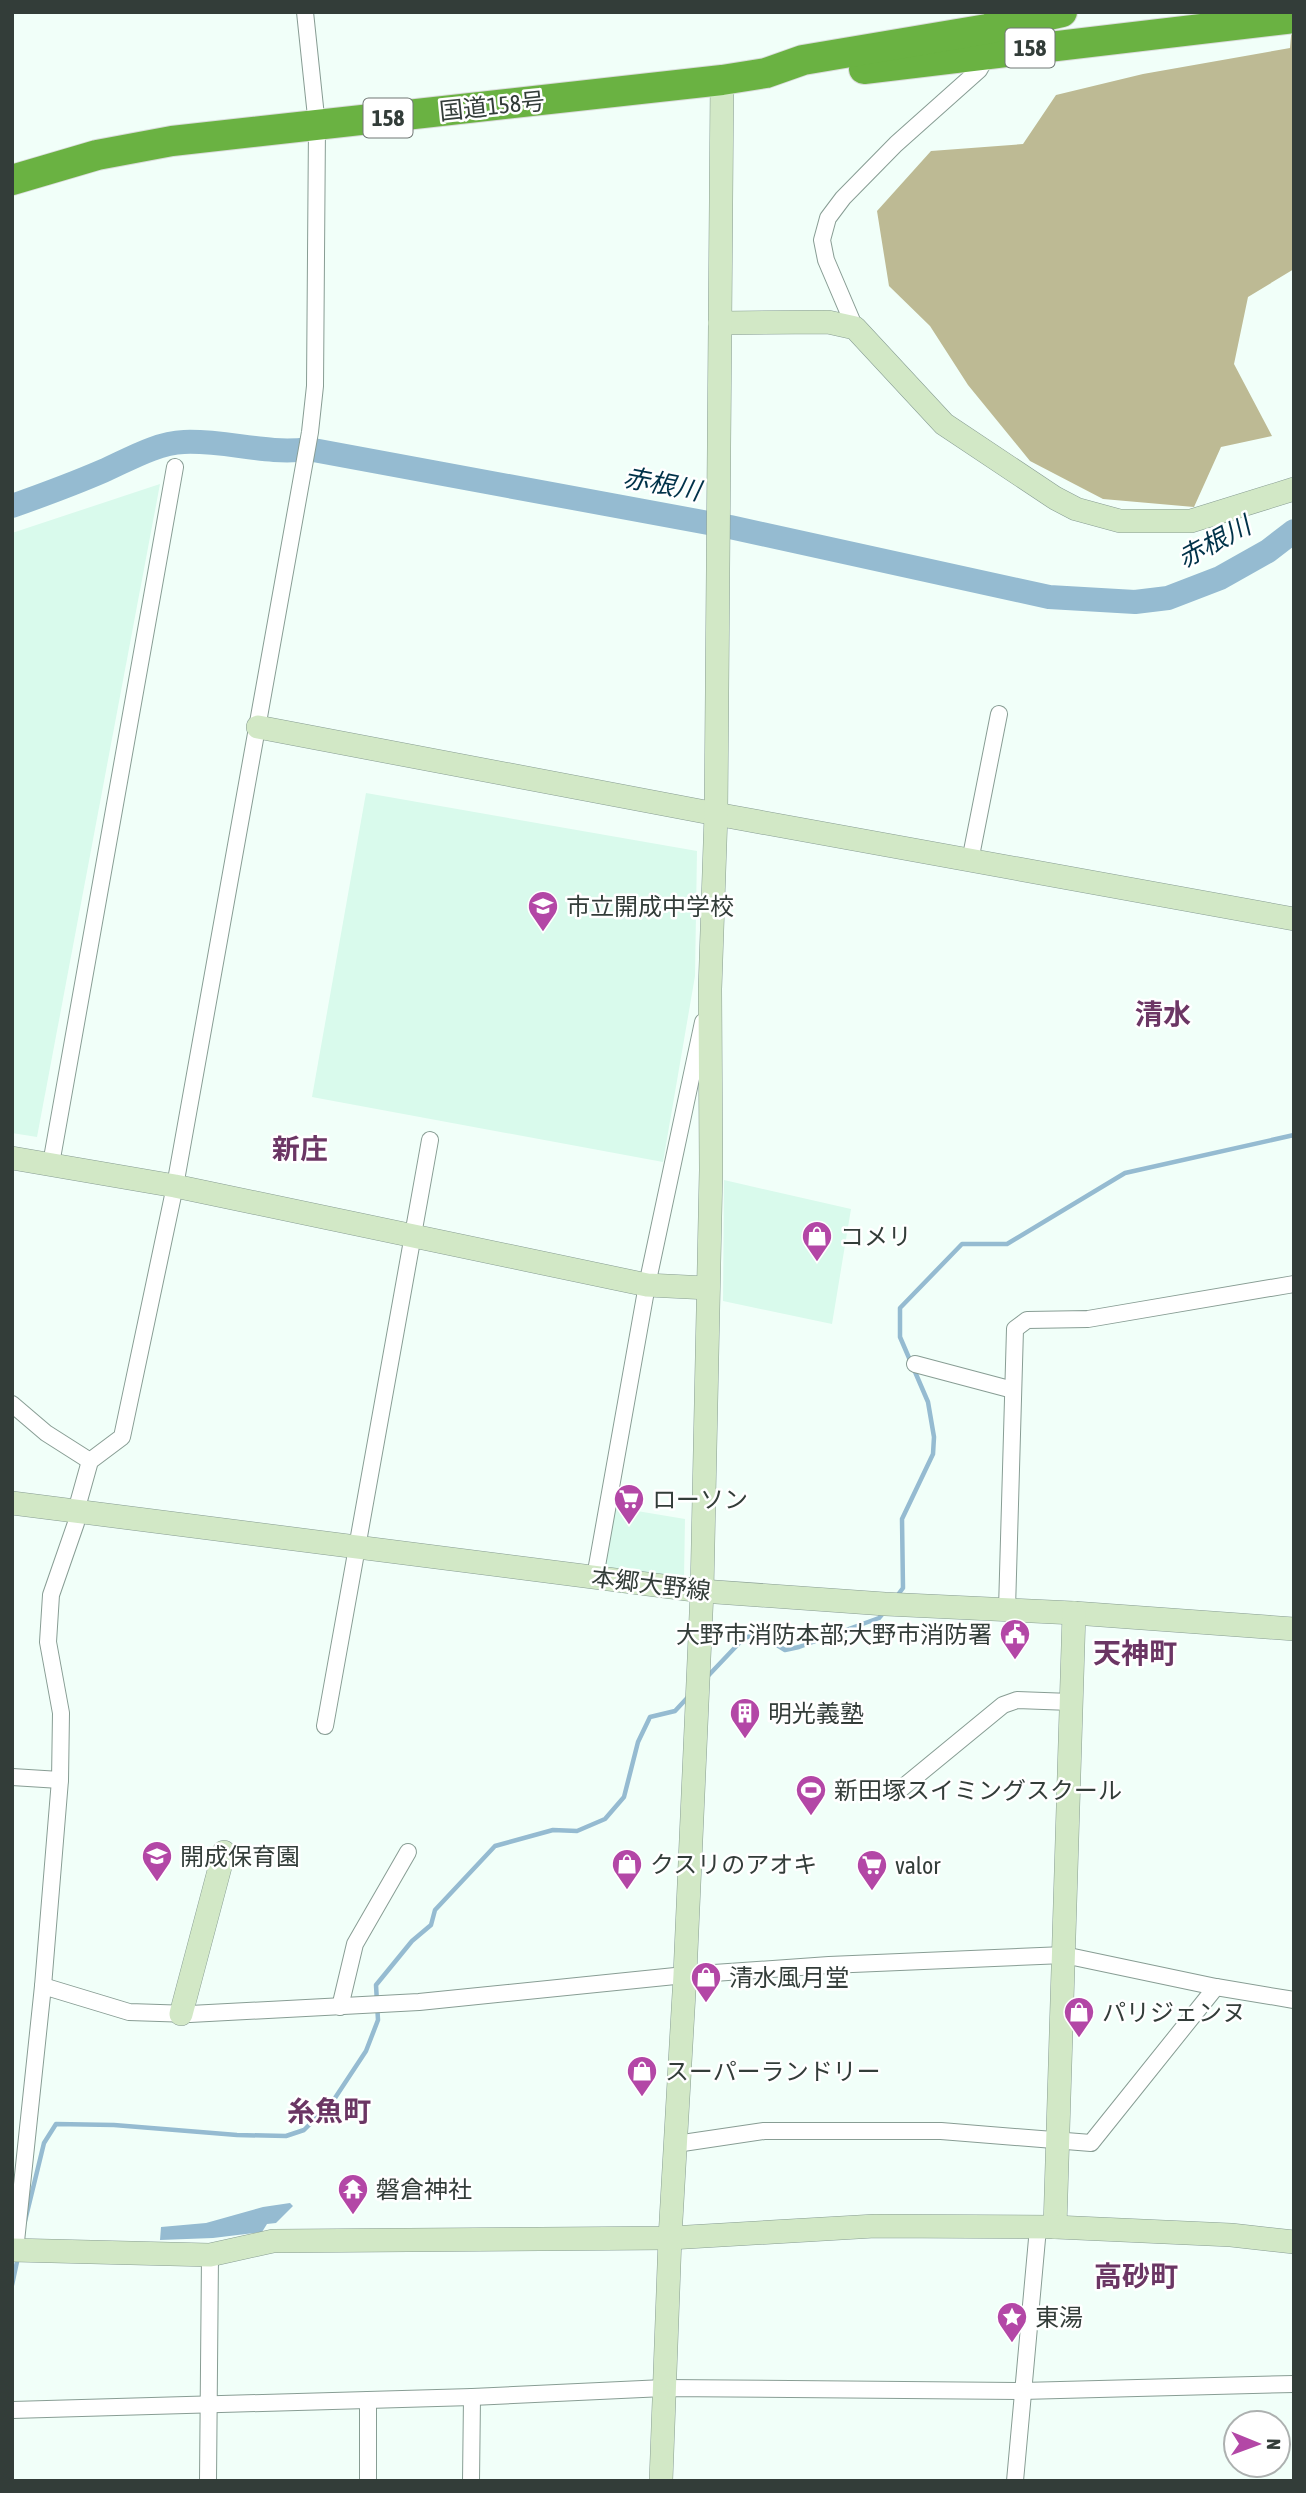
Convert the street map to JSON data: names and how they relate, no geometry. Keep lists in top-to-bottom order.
{
  "streets": {
    "highway": ["158", "国道158号"],
    "street": ["本郷大野線"]
  },
  "districts": [
    "清水",
    "新庄",
    "天神町",
    "糸魚町",
    "高砂町"
  ],
  "water": ["赤根川"],
  "places": {
    "school or university": ["市立開成中学校", "開成保育園"],
    "shop": [
      "コメリ",
      "クスリのアオキ",
      "清水風月堂",
      "パリジェンヌ",
      "スーパーランドリー"
    ],
    "supermarket": ["ローソン", "valor"],
    "public building": ["大野市消防本部;大野市消防署"],
    "building": ["明光義塾"],
    "sports": ["新田塚スイミングスクール"],
    "temple": ["磐倉神社"],
    "place": ["東湯"]
  },
  "north": "right"
}
